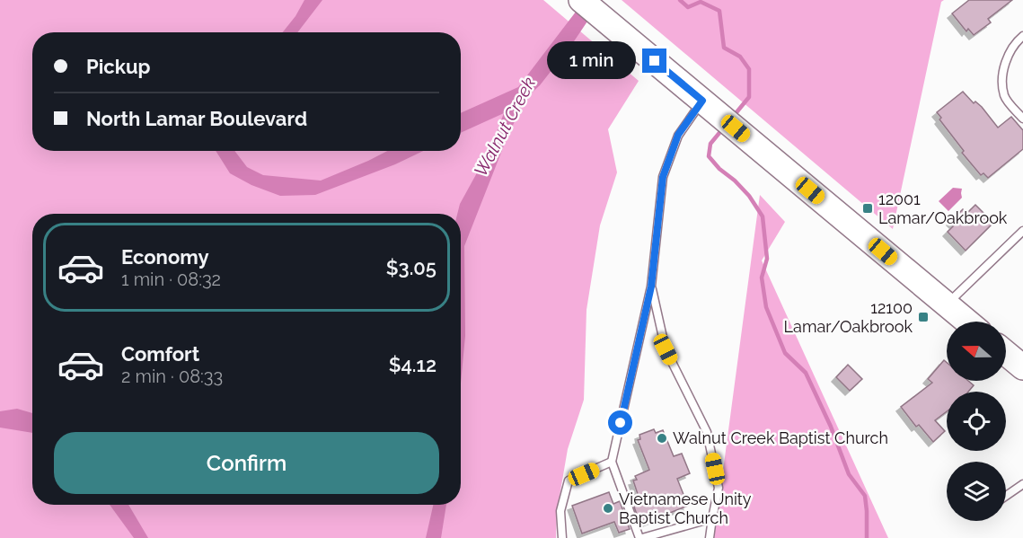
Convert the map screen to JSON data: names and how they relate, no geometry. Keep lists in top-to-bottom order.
{
  "water": ["Walnut Creek"],
  "places": {
    "transit": ["12001 Lamar/Oakbrook", "12100 Lamar/Oakbrook"],
    "other": ["Walnut Creek Baptist Church", "Vietnamese Unity Baptist Church"]
  },
  "north": "left",
  "page": {
    "banner": ["Pickup", "North Lamar Boulevard"],
    "bubble": "1 min",
    "list": [
      {
        "name": "Economy",
        "note": "1 min · 08:32",
        "value": "$3.05"
      },
      {
        "name": "Comfort",
        "note": "2 min · 08:33",
        "value": "$4.12"
      }
    ],
    "buttons": "Confirm"
  }
}
